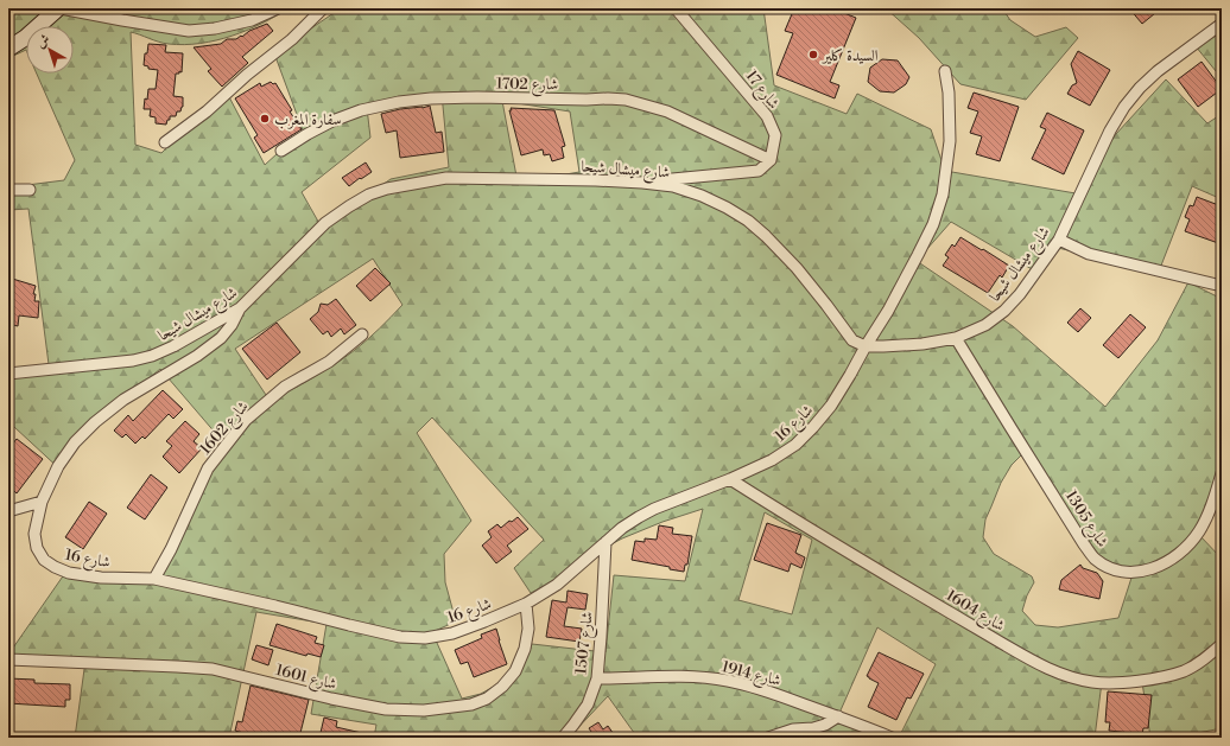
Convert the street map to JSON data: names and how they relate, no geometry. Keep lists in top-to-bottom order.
{
  "streets": {
    "street": [
      "شارع 1702",
      "شارع 17",
      "شارع ميشال شيحا",
      "شارع 16",
      "شارع 1602",
      "شارع 1305",
      "شارع 1604",
      "شارع 1507",
      "شارع 1914",
      "شارع 1601"
    ]
  },
  "crossings": [
    ["شارع 1702", "شارع 17"],
    ["شارع ميشال شيحا", "شارع 16"],
    ["شارع ميشال شيحا", "شارع 1305"],
    ["شارع 16", "شارع 1602"],
    ["شارع 16", "شارع 1604"],
    ["شارع 16", "شارع 1507"],
    ["شارع 16", "شارع 1601"],
    ["شارع 1507", "شارع 1914"]
  ],
  "places": ["السيدة كلير", "سفارة المغرب"],
  "north": "top left"
}
